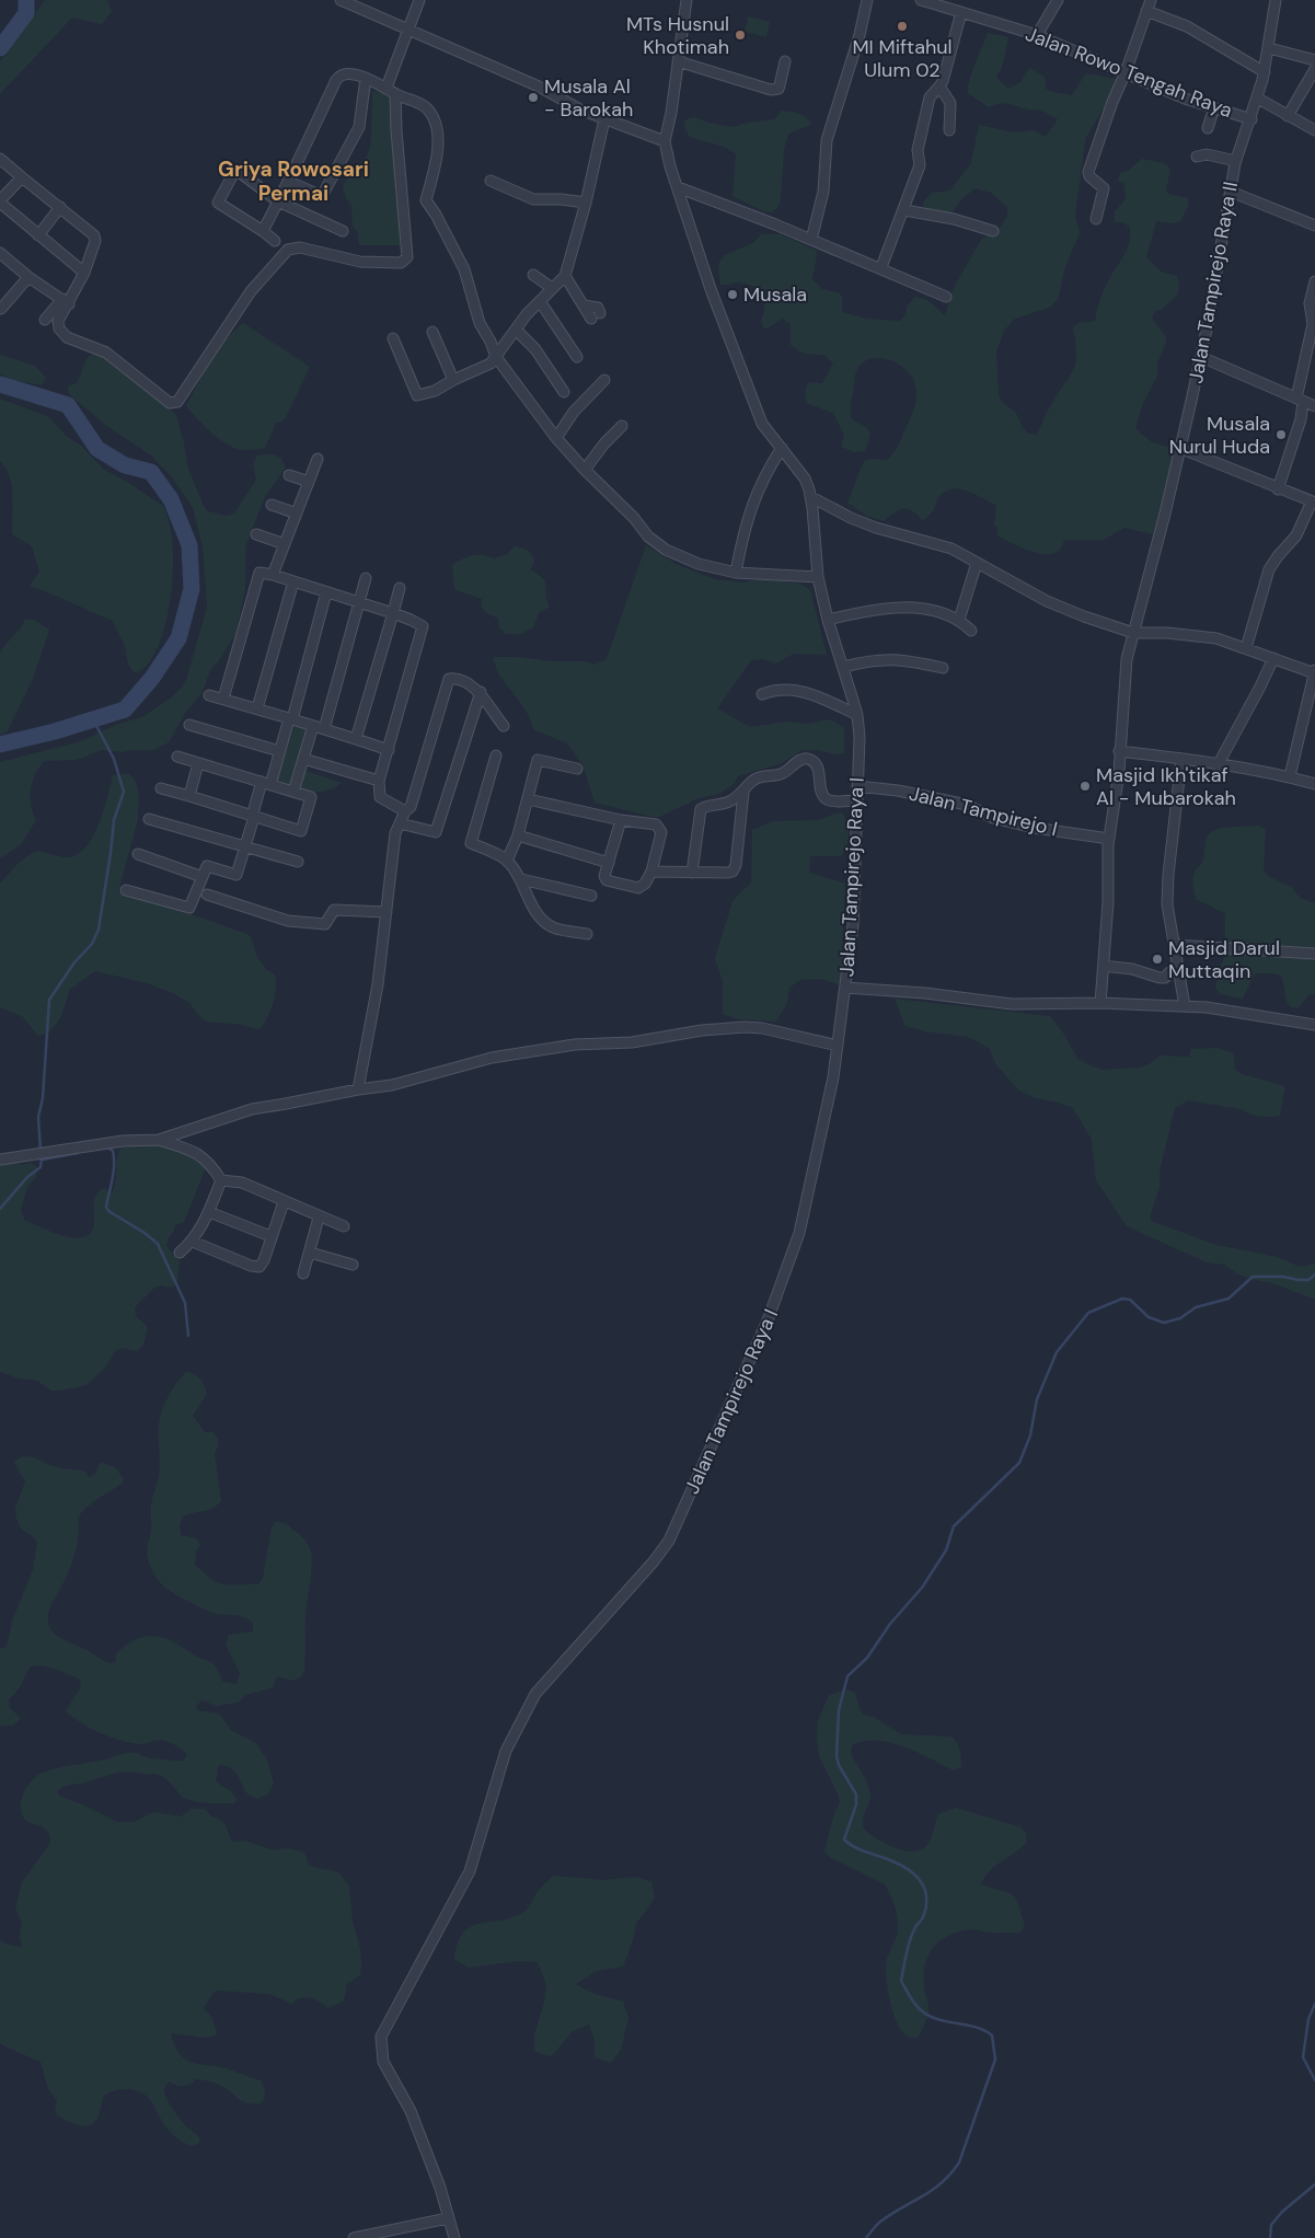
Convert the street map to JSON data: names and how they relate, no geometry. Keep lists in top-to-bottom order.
{
  "streets": {
    "street": [
      "Jalan Rowo Tengah Raya",
      "Jalan Tampirejo Raya II",
      "Jalan Tampirejo I",
      "Jalan Tampirejo Raya I"
    ]
  },
  "crossings": [
    ["Jalan Rowo Tengah Raya", "Jalan Tampirejo Raya II"],
    ["Jalan Tampirejo Raya II", "Jalan Tampirejo I"],
    ["Jalan Tampirejo I", "Jalan Tampirejo Raya I"]
  ],
  "districts": ["Griya Rowosari Permai"],
  "places": [
    "MI Miftahul Ulum 02",
    "MTs Husnul Khotimah",
    "Musala Al - Barokah",
    "Musala",
    "Musala Nurul Huda",
    "Masjid Ikh'tikaf Al - Mubarokah",
    "Masjid Darul Muttaqin"
  ]
}
